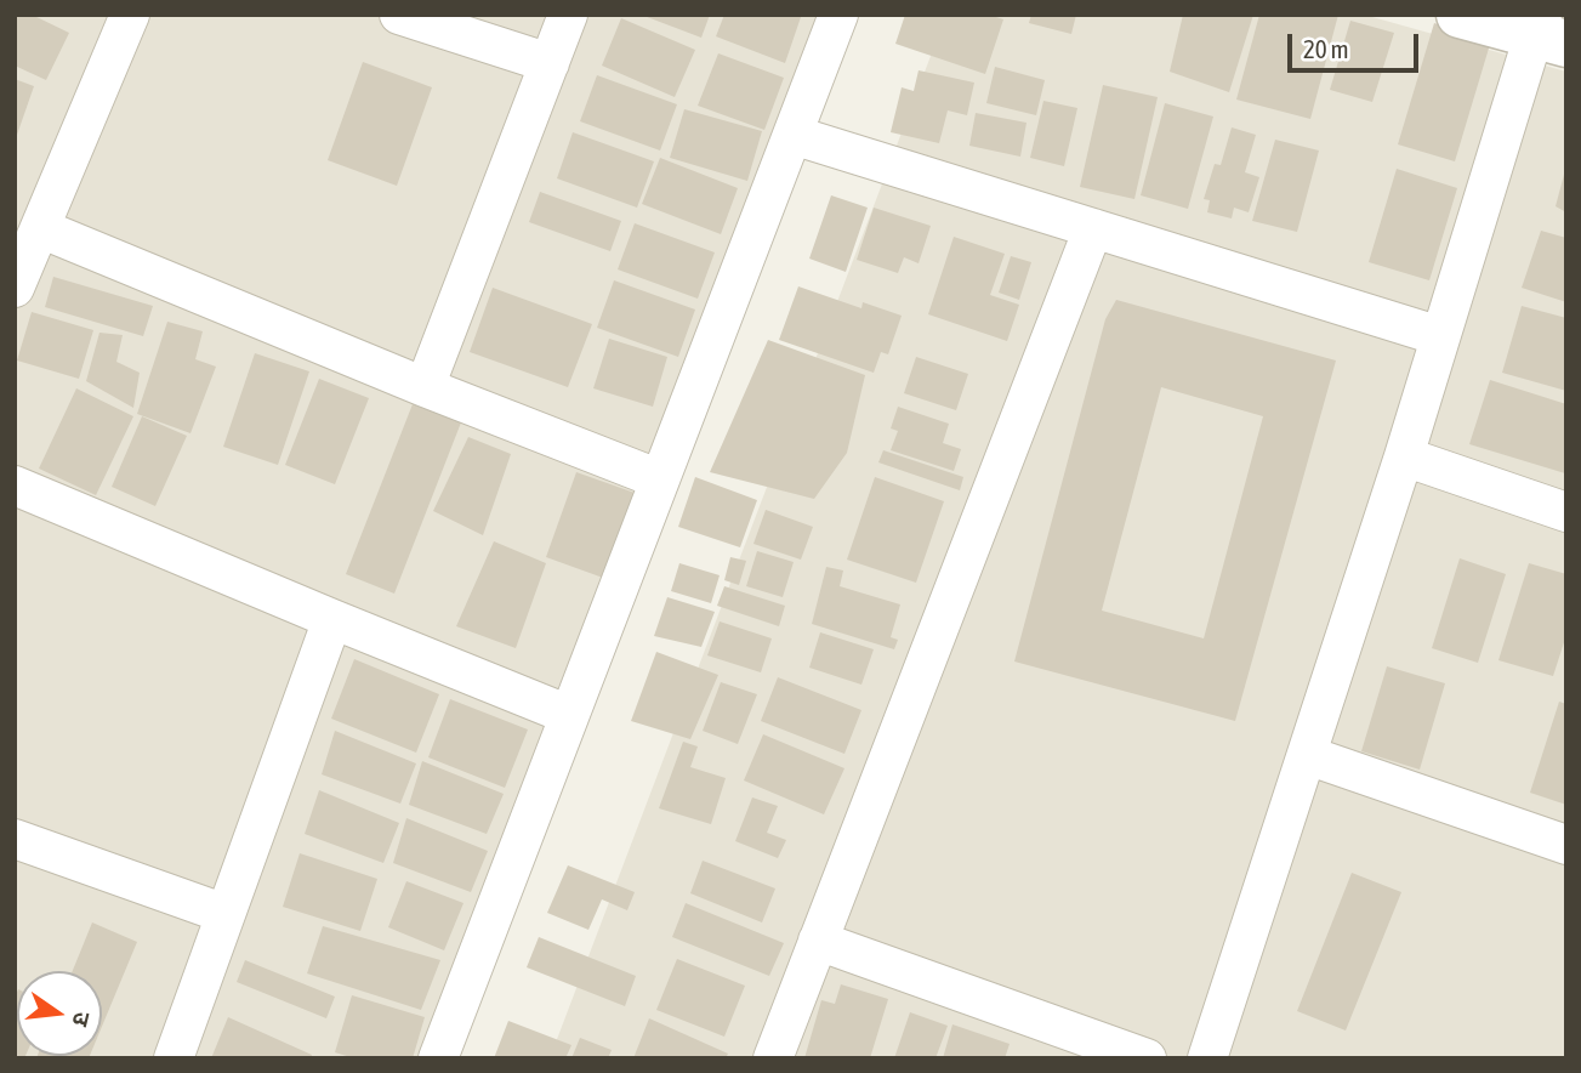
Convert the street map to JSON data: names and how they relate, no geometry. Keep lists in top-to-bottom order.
{
  "scale_bar": "20 m",
  "north": "right"
}
